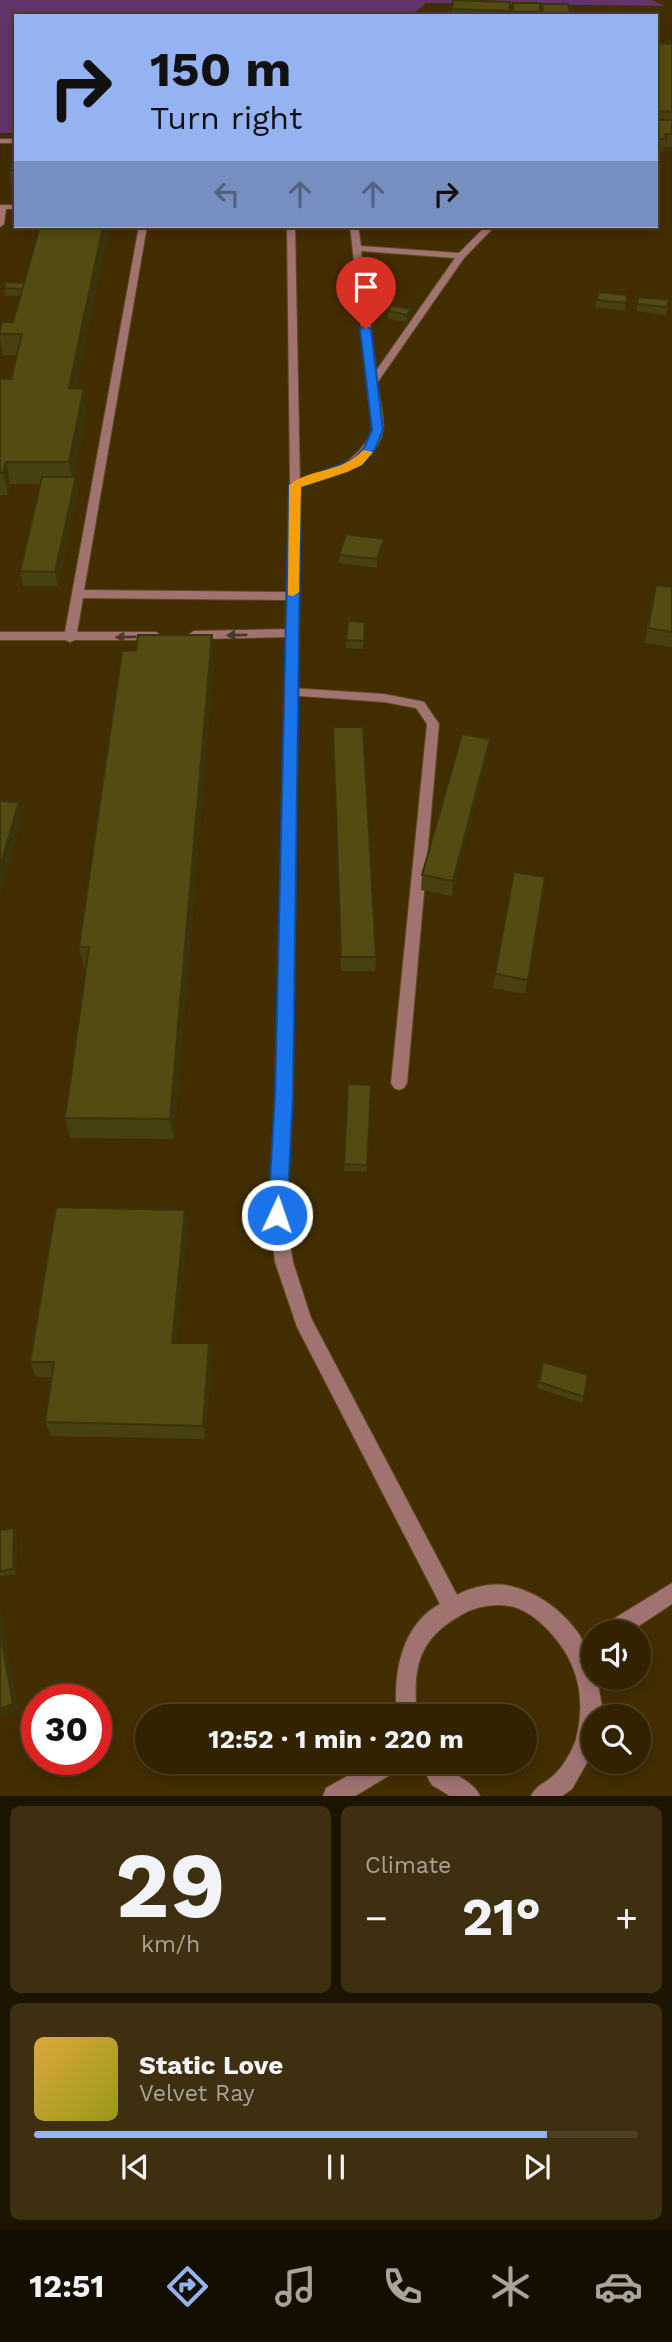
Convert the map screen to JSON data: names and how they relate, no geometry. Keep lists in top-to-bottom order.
{
  "page": {
    "turn": ["150 m", "Turn right"],
    "limit": "30",
    "trip": "12:52 · 1 min · 220 m",
    "tile": [
      ["29", "km/h"],
      "Climate"
    ],
    "heat": ["−", "21°", "+"],
    "song": ["Static Love", "Velvet Ray"],
    "tabs": "12:51"
  }
}
